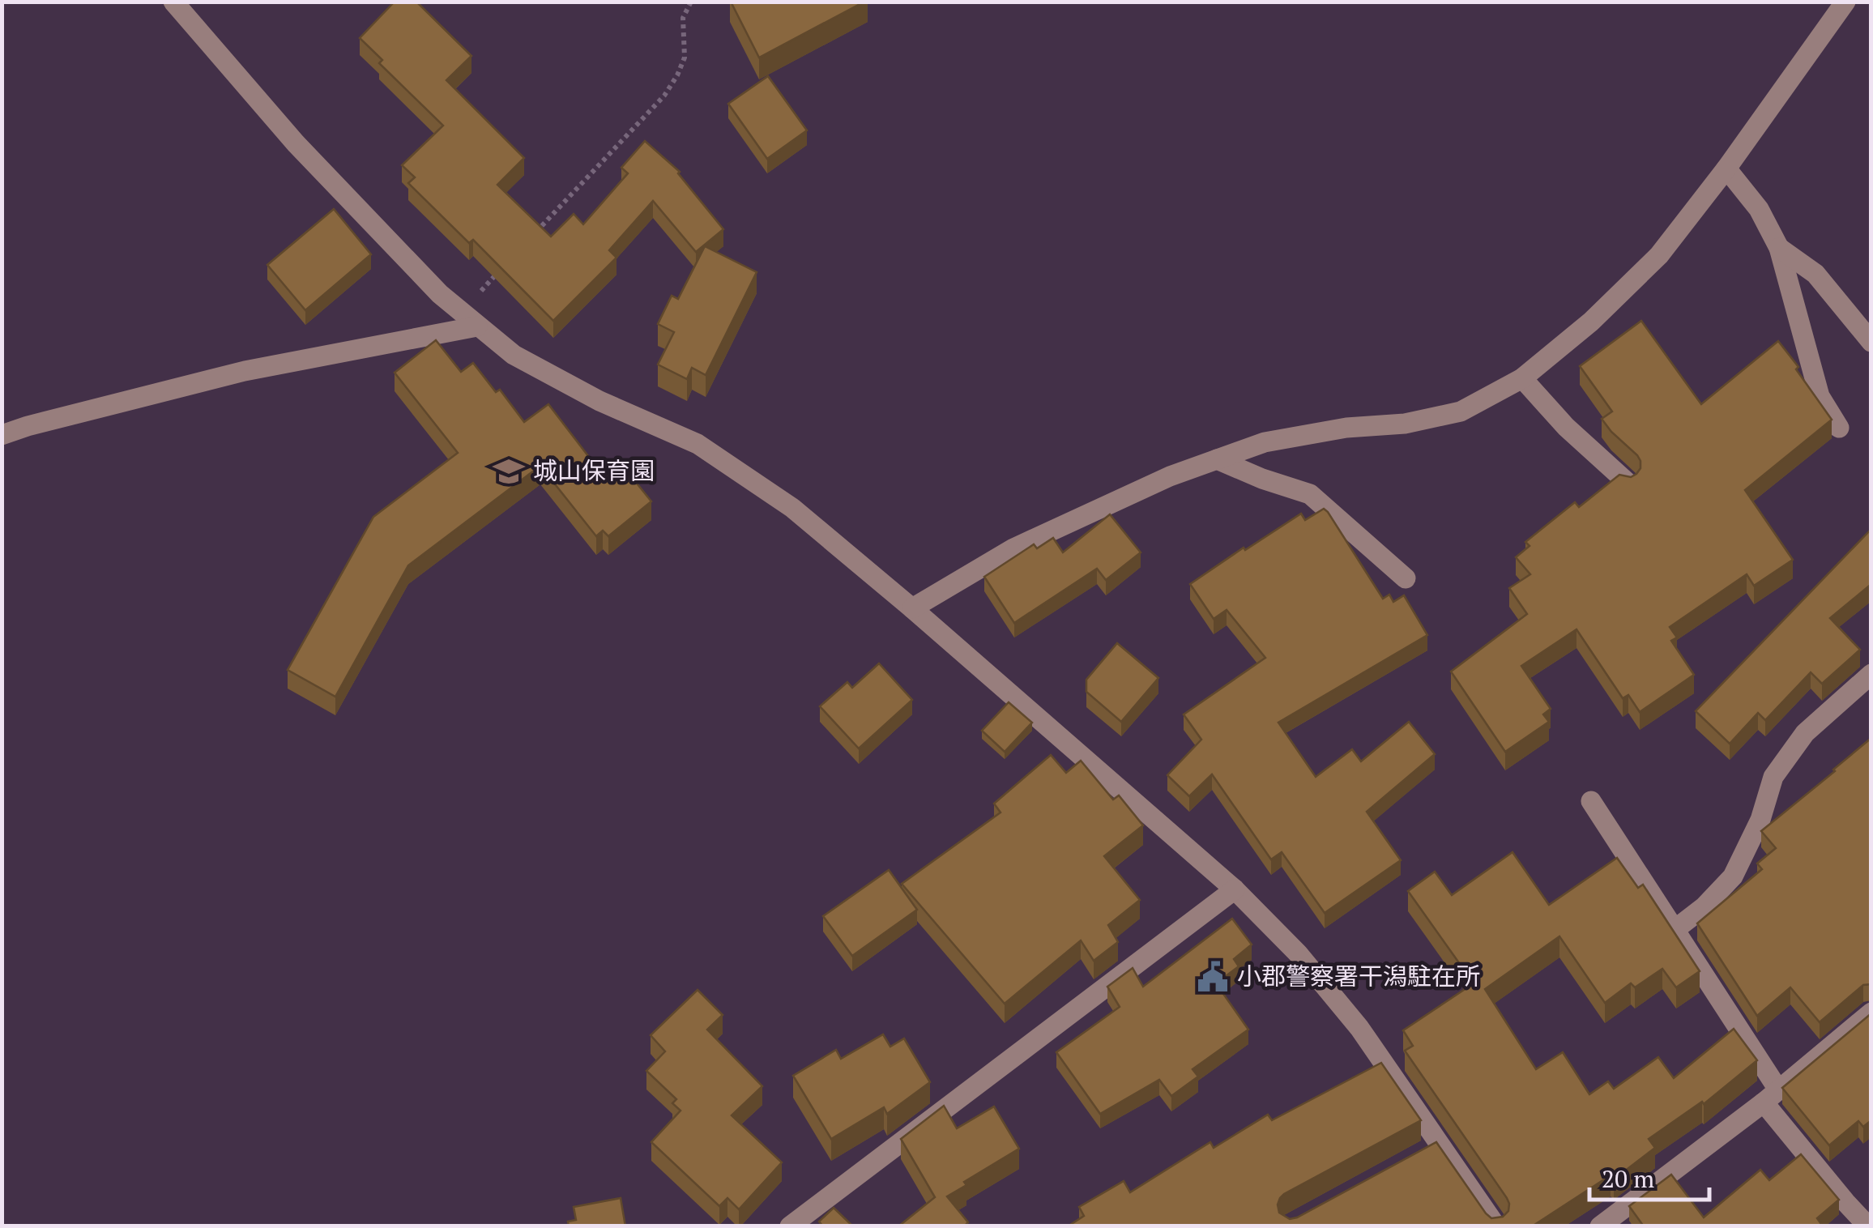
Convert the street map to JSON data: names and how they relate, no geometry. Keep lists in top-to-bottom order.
{
  "places": {
    "school or university": ["城山保育園"],
    "public building": ["小郡警察署干潟駐在所"]
  },
  "scale_bar": "20 m"
}
